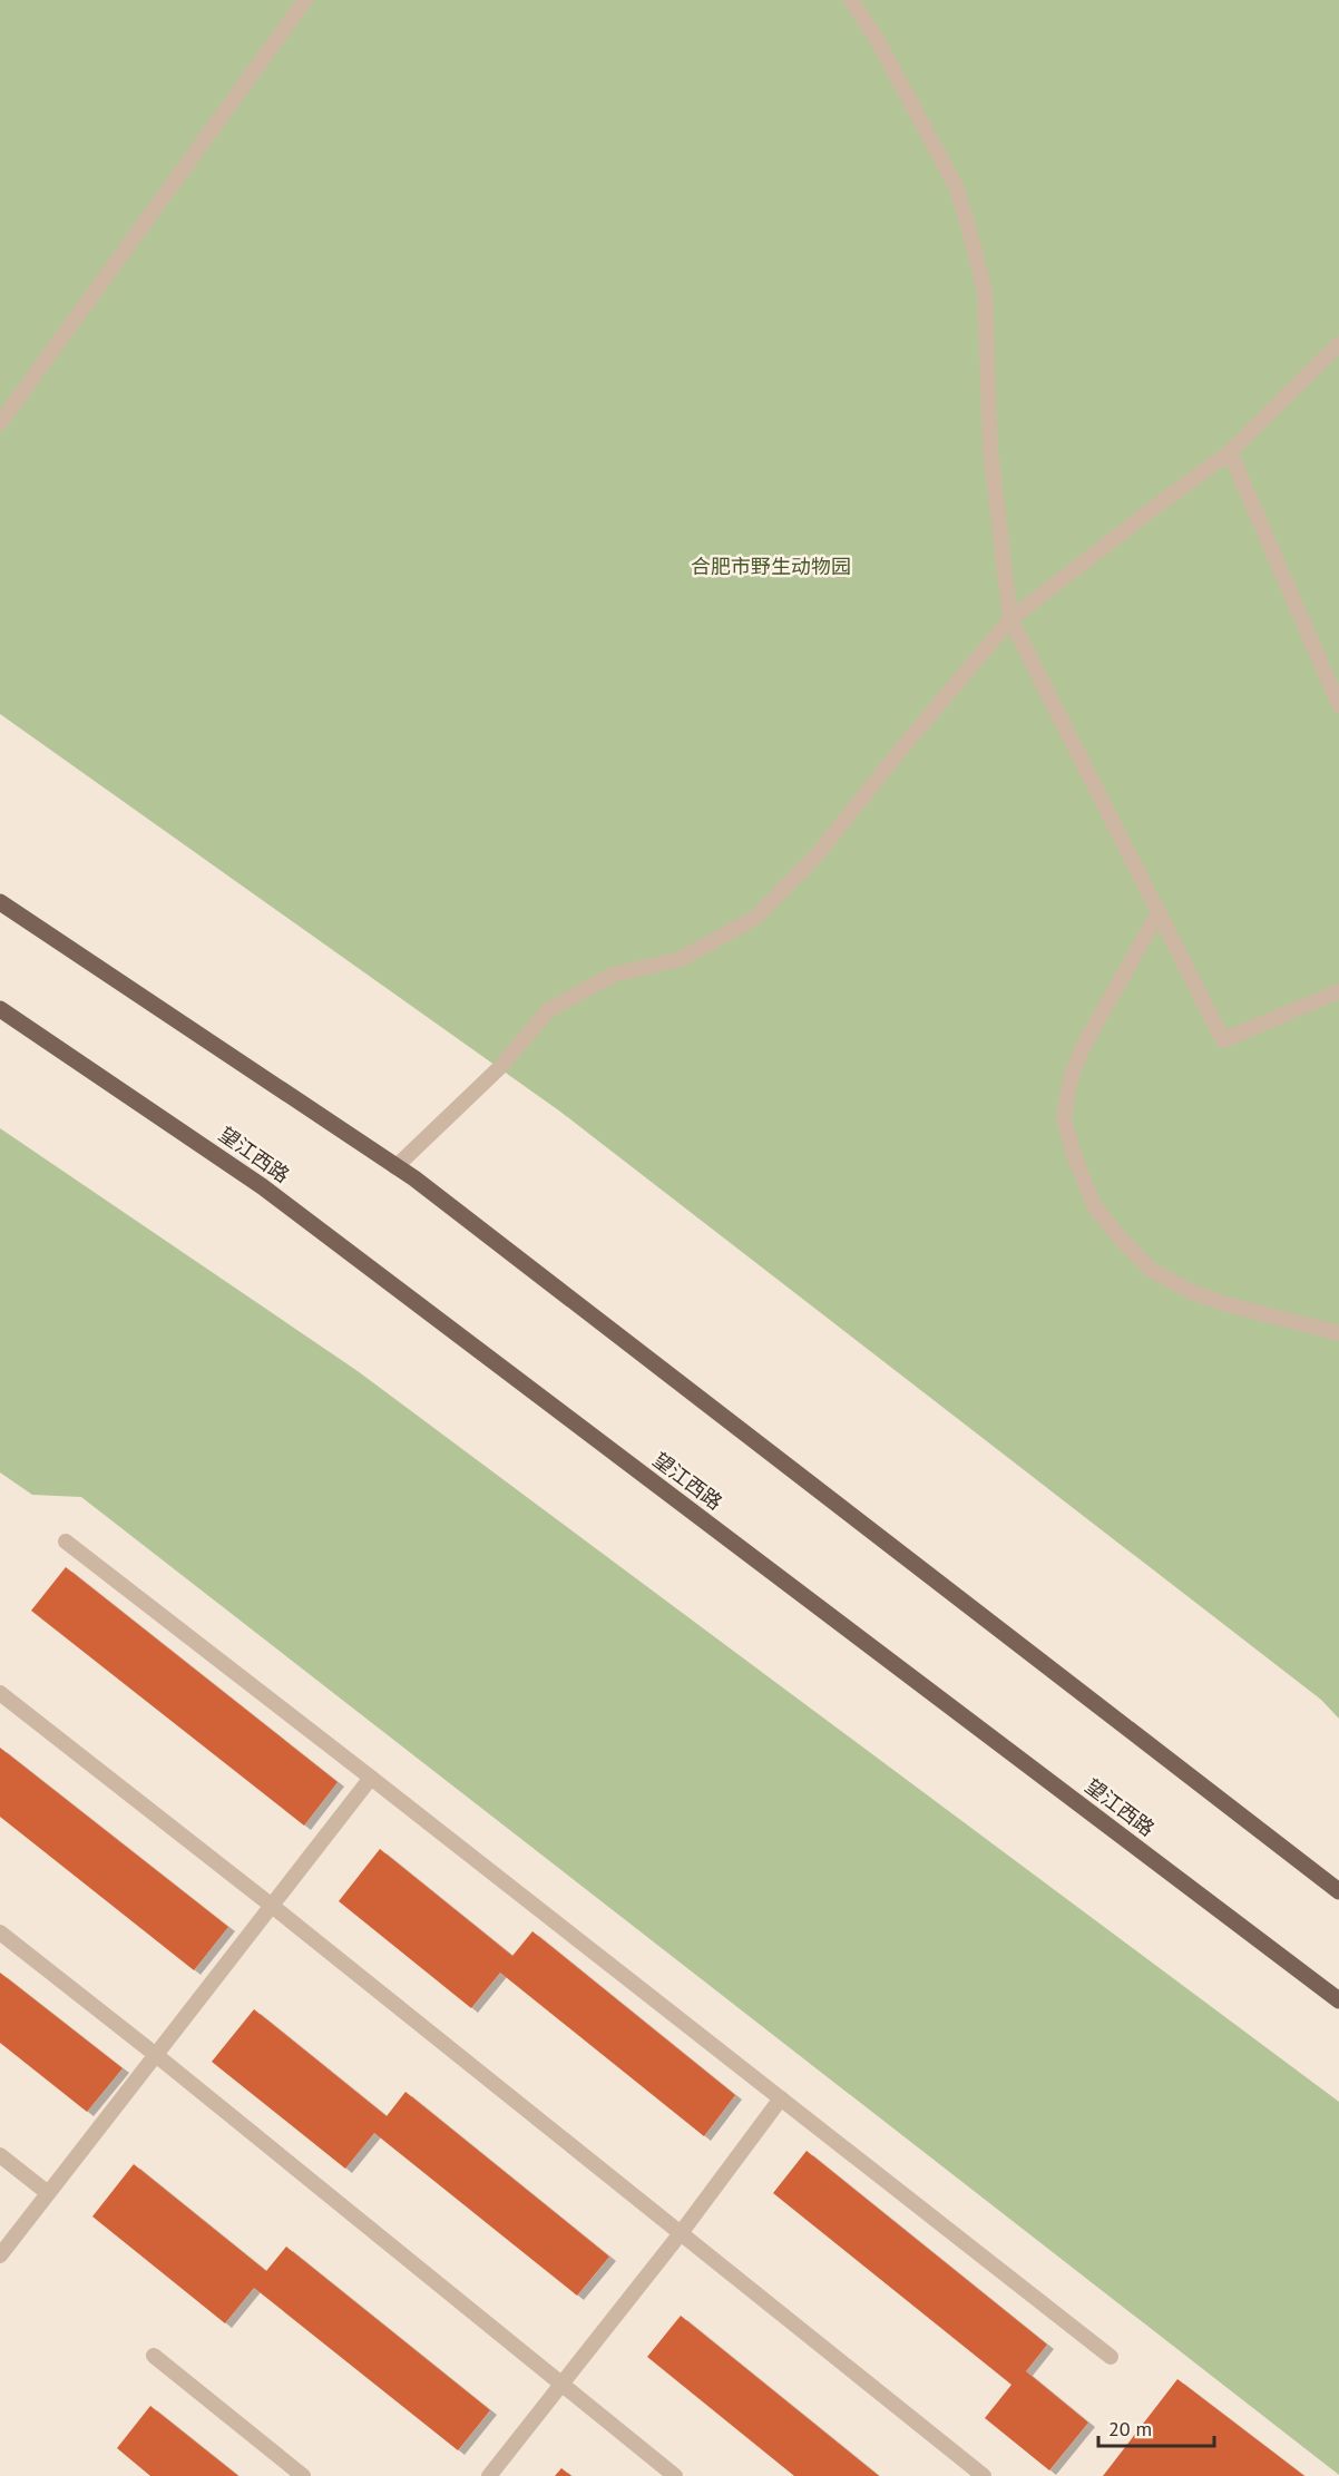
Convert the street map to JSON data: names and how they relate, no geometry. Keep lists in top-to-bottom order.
{
  "streets": {
    "main road": ["望江西路"]
  },
  "parks": ["合肥市野生动物园"],
  "scale_bar": "20 m"
}
